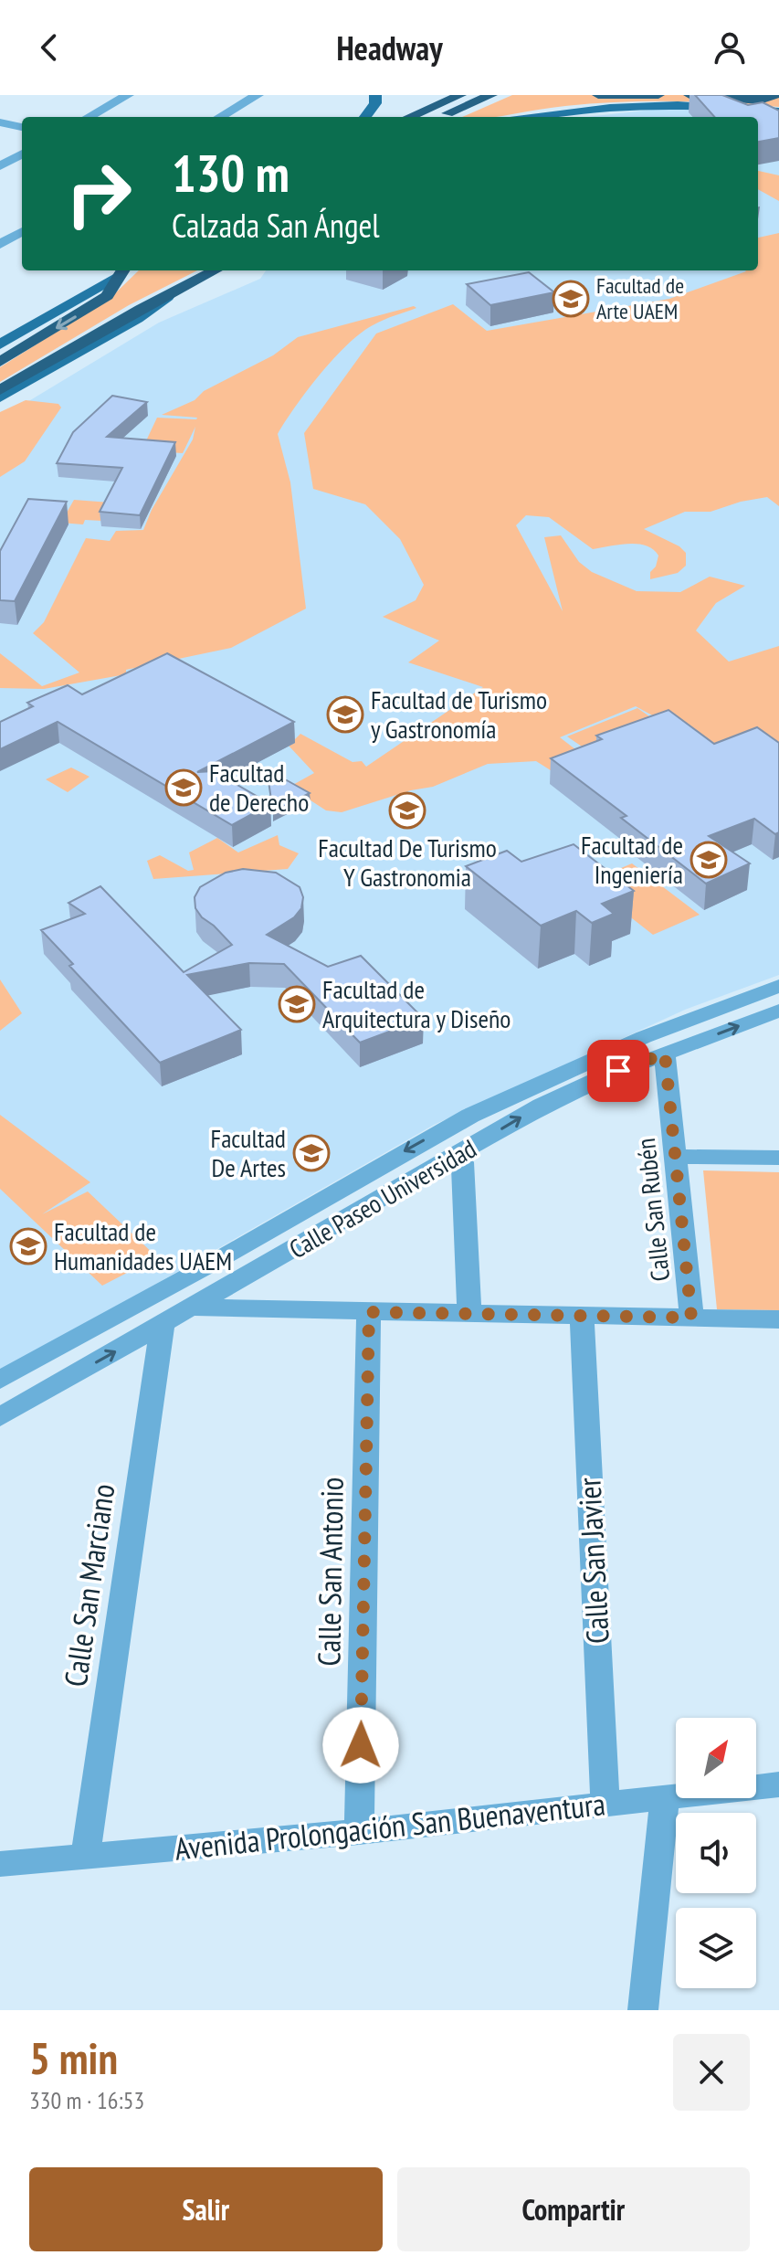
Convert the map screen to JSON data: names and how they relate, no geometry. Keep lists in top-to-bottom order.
{
  "streets": {
    "street": [
      "Calle Paseo Universidad",
      "Calle San Rubén",
      "Calle San Javier",
      "Calle San Antonio",
      "Calle San Marciano",
      "Avenida Prolongación San Buenaventura"
    ]
  },
  "crossings": [
    ["Calle Paseo Universidad", "Calle San Rubén"],
    ["Calle Paseo Universidad", "Calle San Marciano"],
    ["Calle San Javier", "Avenida Prolongación San Buenaventura"],
    ["Calle San Antonio", "Avenida Prolongación San Buenaventura"],
    ["Calle San Marciano", "Avenida Prolongación San Buenaventura"]
  ],
  "places": {
    "school or university": [
      "Facultad de Arte UAEM",
      "Facultad de Turismo y Gastronomía",
      "Facultad de Derecho",
      "Facultad De Turismo Y Gastronomia",
      "Facultad de Ingeniería",
      "Facultad de Arquitectura y Diseño",
      "Facultad De Artes",
      "Facultad de Humanidades UAEM"
    ]
  },
  "north": "top right",
  "page": {
    "header": "Headway",
    "turn": ["130 m", "Calzada San Ángel"],
    "heading": ["5 min", "330 m · 16:53"],
    "buttons": ["Salir", "Compartir"]
  }
}
